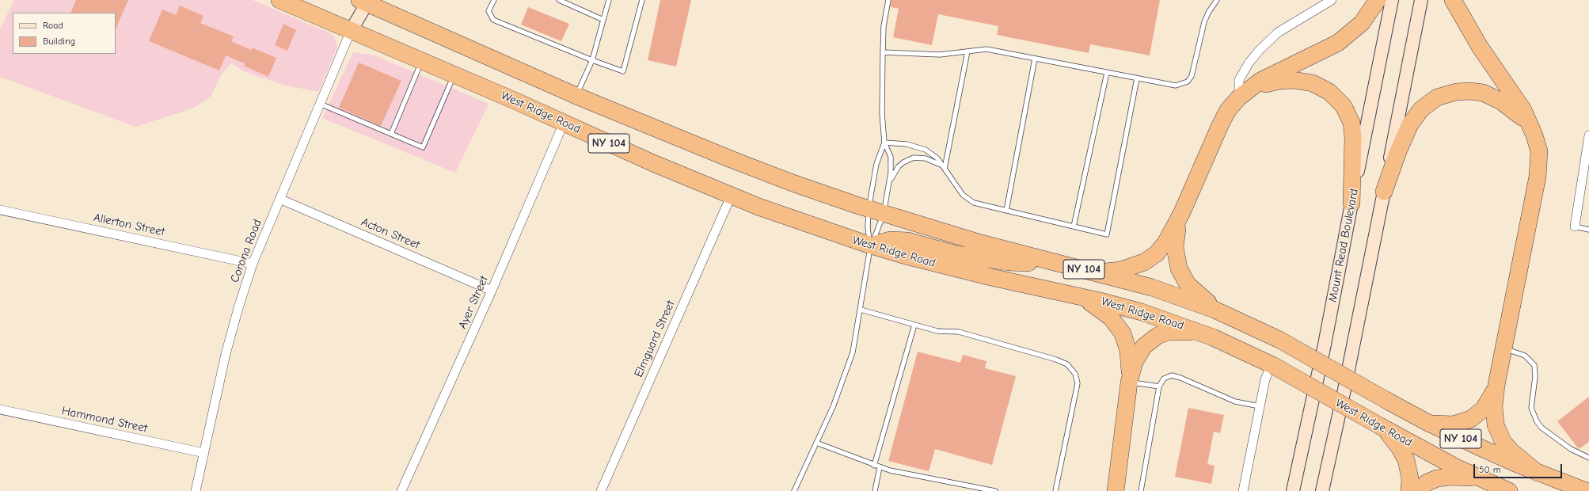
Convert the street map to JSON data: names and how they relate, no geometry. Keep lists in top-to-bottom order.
{
  "streets": {
    "highway": ["West Ridge Road", "NY 104"],
    "main road": ["Mount Read Boulevard"],
    "street": [
      "Allerton Street",
      "Acton Street",
      "Corona Road",
      "Ayer Street",
      "Elmguard Street",
      "Hammond Street"
    ]
  },
  "crossings": [
    ["West Ridge Road", "Corona Road"],
    ["West Ridge Road", "Ayer Street"],
    ["West Ridge Road", "Elmguard Street"],
    ["Allerton Street", "Corona Road"],
    ["Acton Street", "Corona Road"],
    ["Acton Street", "Ayer Street"],
    ["Corona Road", "Hammond Street"]
  ],
  "legend": ["Road", "Building"],
  "scale_bar": "50 m"
}
